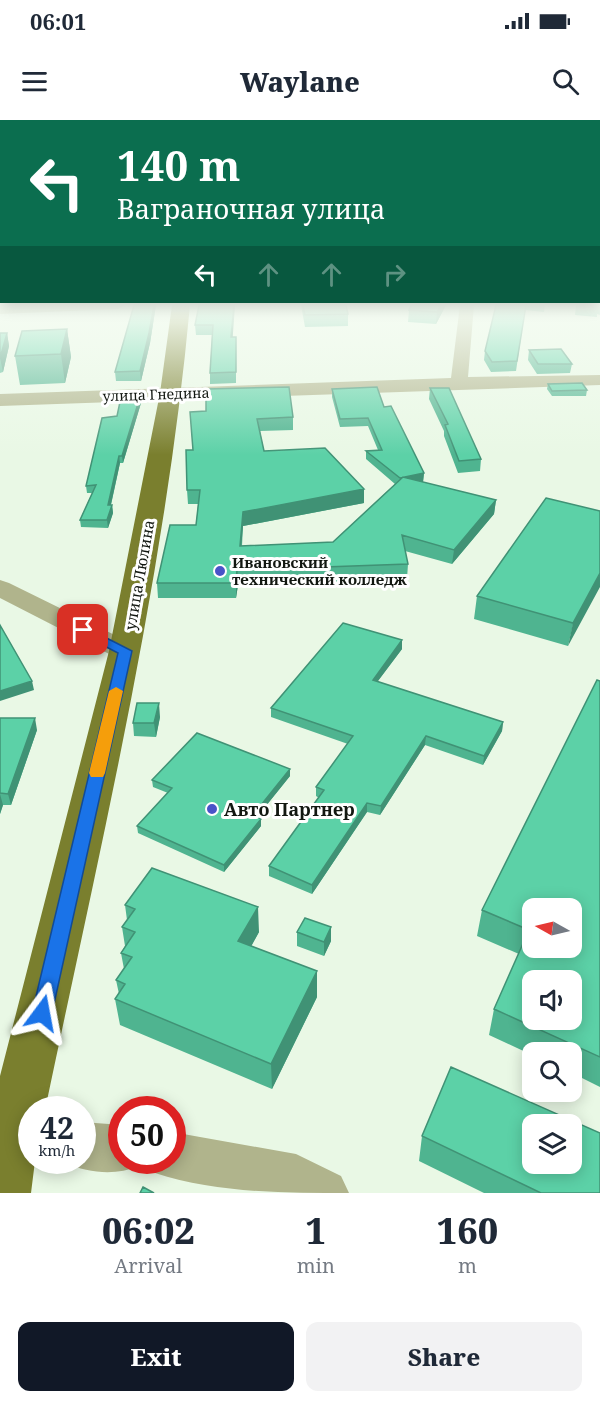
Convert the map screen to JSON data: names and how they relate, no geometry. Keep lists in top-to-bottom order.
{
  "streets": {
    "main road": ["улица Люлина"],
    "street": ["улица Гнедина"]
  },
  "crossings": [
    ["улица Гнедина", "улица Люлина"]
  ],
  "places": ["Ивановский технический колледж", "Авто Партнер"],
  "north": "left",
  "page": {
    "status": "06:01",
    "header": "Waylane",
    "turn": ["140 m", "Ваграночная улица"],
    "speed": "42 km/h",
    "limit": "50",
    "eta": [
      "06:02",
      "Arrival",
      "1",
      "min",
      "160",
      "m"
    ],
    "buttons": ["Exit", "Share"]
  }
}
